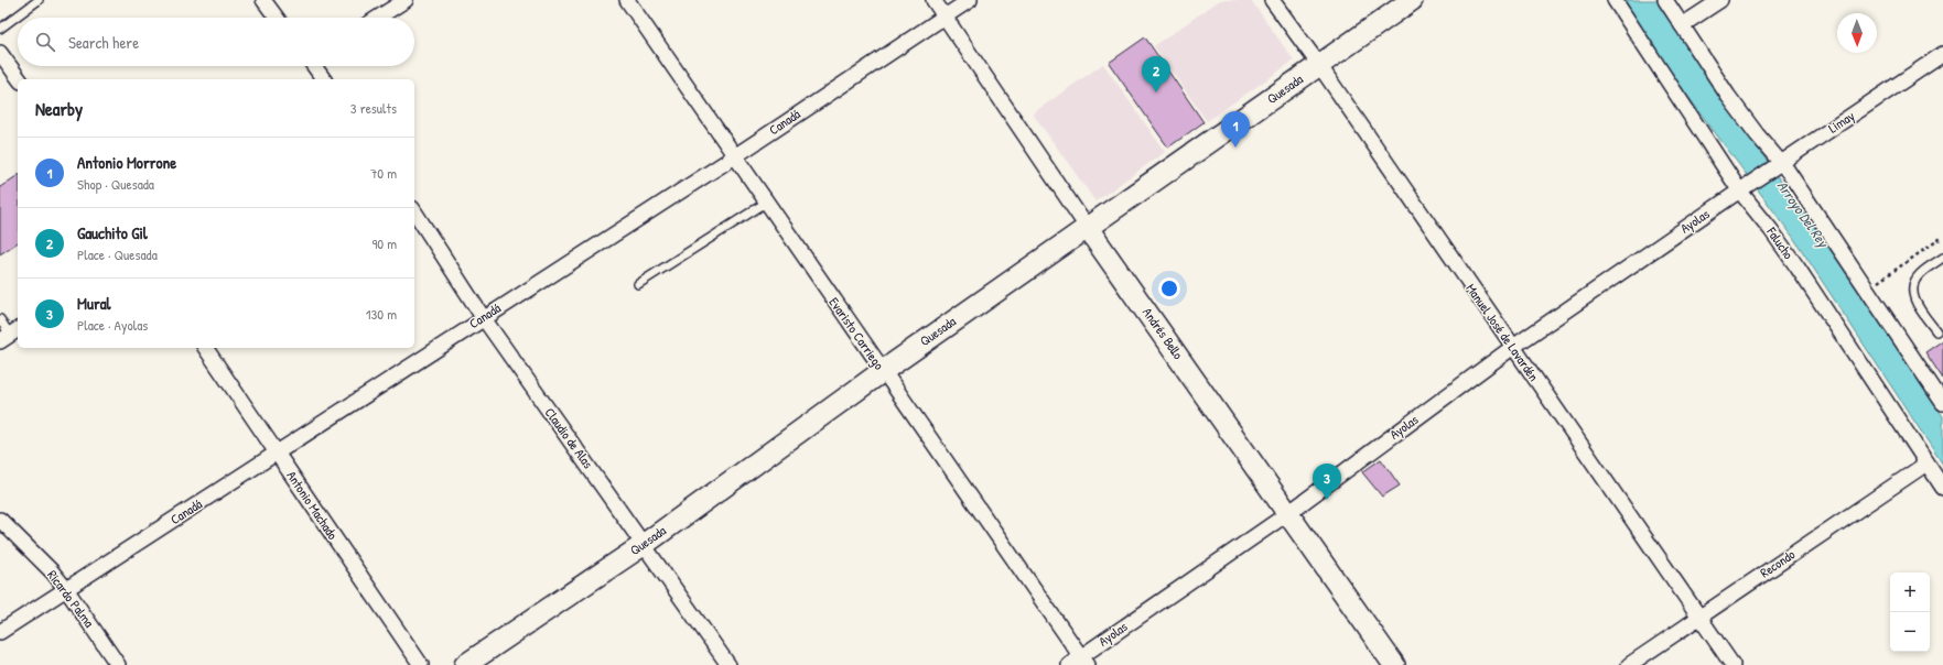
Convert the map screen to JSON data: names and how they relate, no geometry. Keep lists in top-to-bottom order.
{
  "streets": {
    "street": [
      "Quesada",
      "Canadá",
      "Limay",
      "Ayolas",
      "Falucho",
      "Manuel José de Lavardén",
      "Evaristo Carriego",
      "Andrés Bello",
      "Claudio de Alas",
      "Antonio Machado",
      "Recondo",
      "Ricardo Palma"
    ]
  },
  "crossings": [
    ["Quesada", "Manuel José de Lavardén"],
    ["Quesada", "Evaristo Carriego"],
    ["Quesada", "Andrés Bello"],
    ["Quesada", "Claudio de Alas"],
    ["Canadá", "Evaristo Carriego"],
    ["Canadá", "Andrés Bello"],
    ["Canadá", "Claudio de Alas"],
    ["Canadá", "Antonio Machado"],
    ["Canadá", "Ricardo Palma"],
    ["Limay", "Ayolas"],
    ["Limay", "Falucho"],
    ["Ayolas", "Falucho"],
    ["Ayolas", "Manuel José de Lavardén"],
    ["Ayolas", "Evaristo Carriego"],
    ["Ayolas", "Andrés Bello"],
    ["Falucho", "Recondo"],
    ["Manuel José de Lavardén", "Recondo"]
  ],
  "water": ["Arroyo Del Rey"],
  "north": "bottom",
  "page": {
    "search": "Search here",
    "pins": ["2", "1", "3"],
    "heading": ["Nearby", "3 results"],
    "list": [
      {
        "mark": "1",
        "name": "Antonio Morrone",
        "note": "Shop · Quesada",
        "value": "70 m"
      },
      {
        "mark": "2",
        "name": "Gauchito Gil",
        "note": "Place · Quesada",
        "value": "90 m"
      },
      {
        "mark": "3",
        "name": "Mural",
        "note": "Place · Ayolas",
        "value": "130 m"
      }
    ],
    "map_buttons": ["+", "−"]
  }
}
